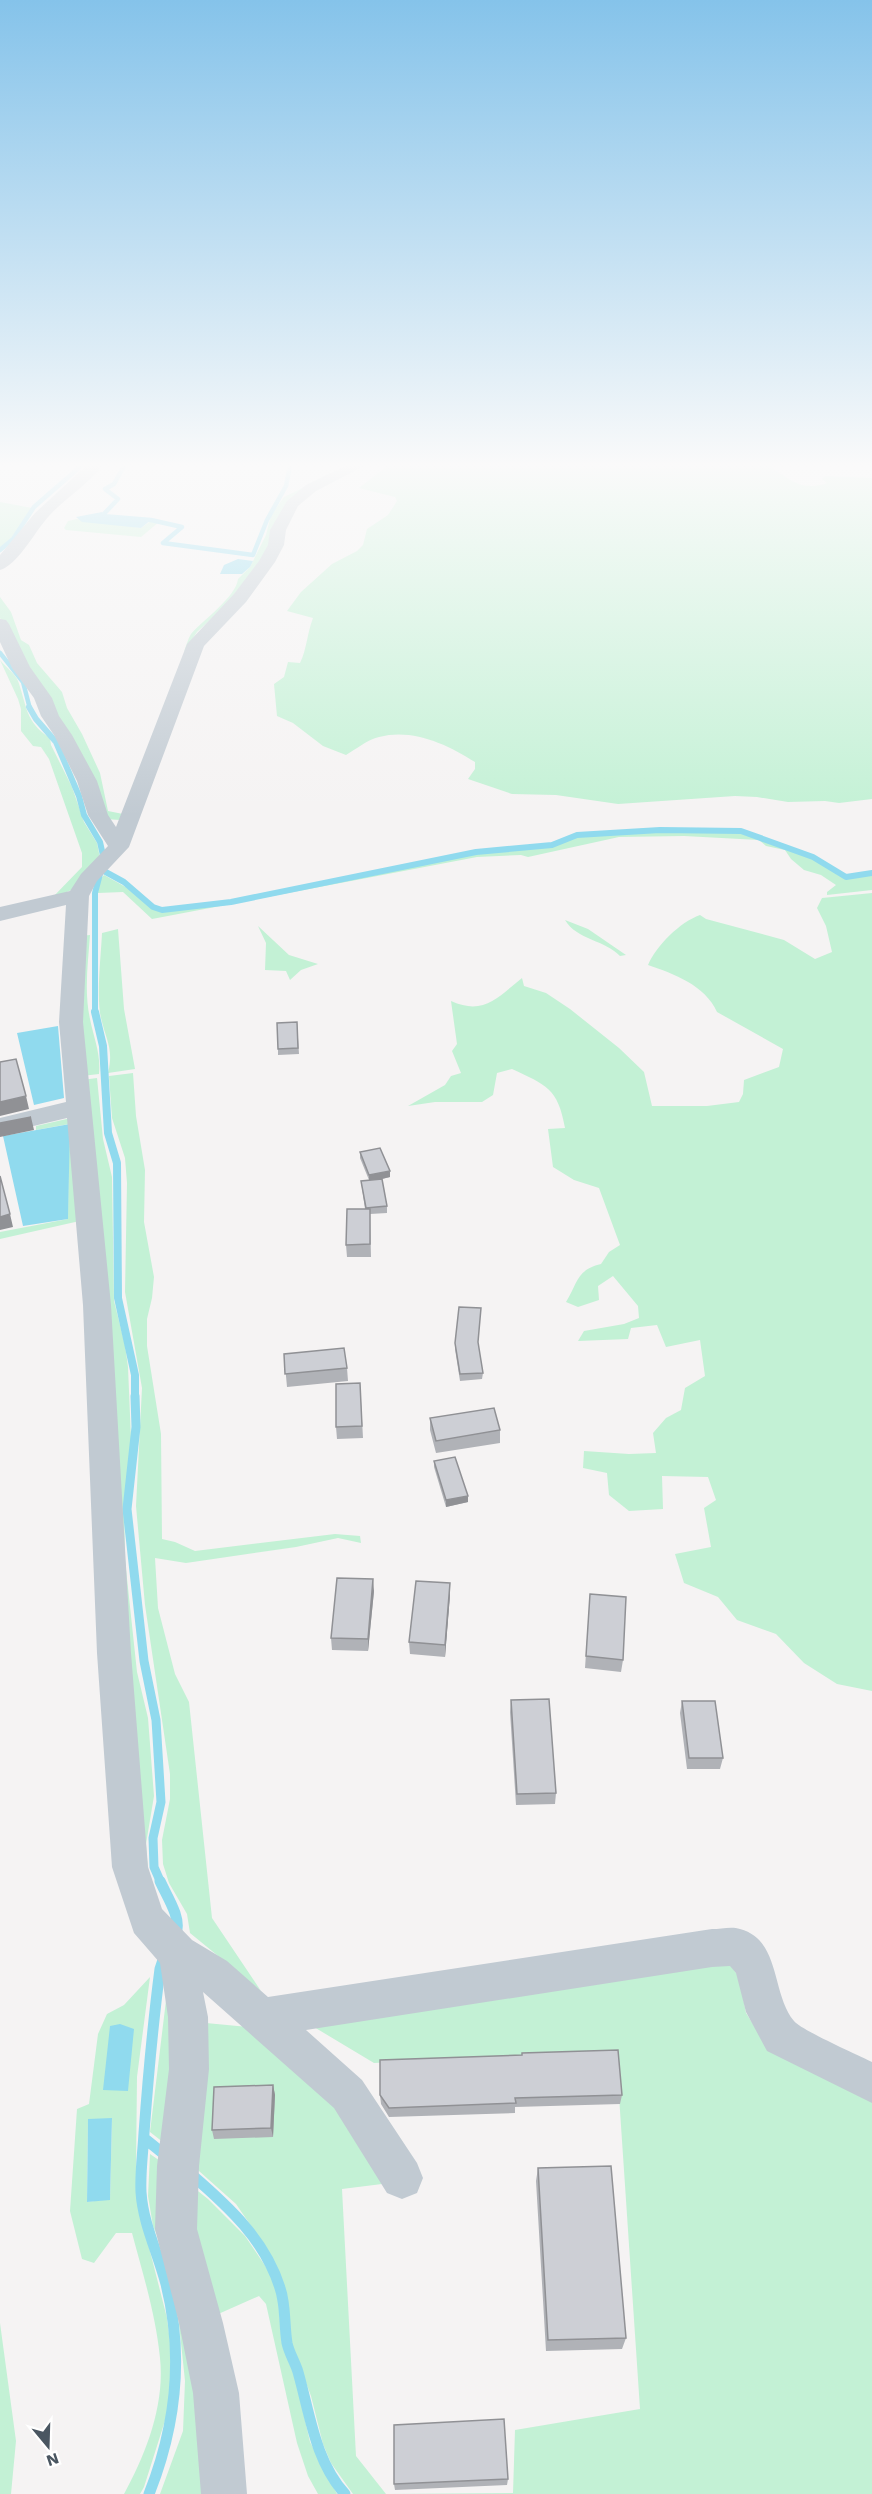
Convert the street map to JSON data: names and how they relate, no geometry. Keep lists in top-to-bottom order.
{
  "north": "bottom"
}
